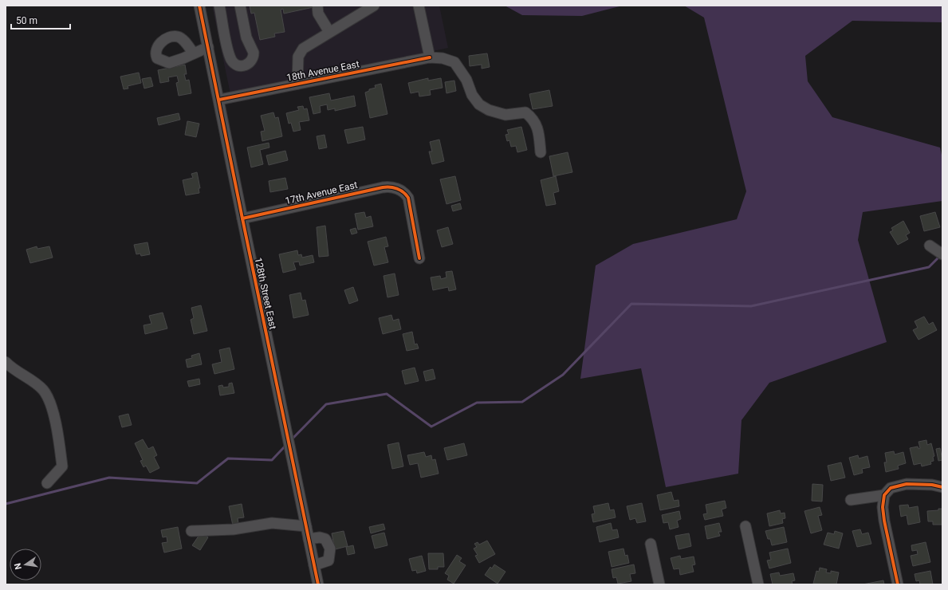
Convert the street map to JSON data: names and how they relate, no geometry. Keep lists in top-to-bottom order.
{
  "streets": {
    "street": ["18th Avenue East", "17th Avenue East", "128th Street East"]
  },
  "crossings": [
    ["18th Avenue East", "128th Street East"],
    ["17th Avenue East", "128th Street East"]
  ],
  "scale_bar": "50 m",
  "north": "left"
}
